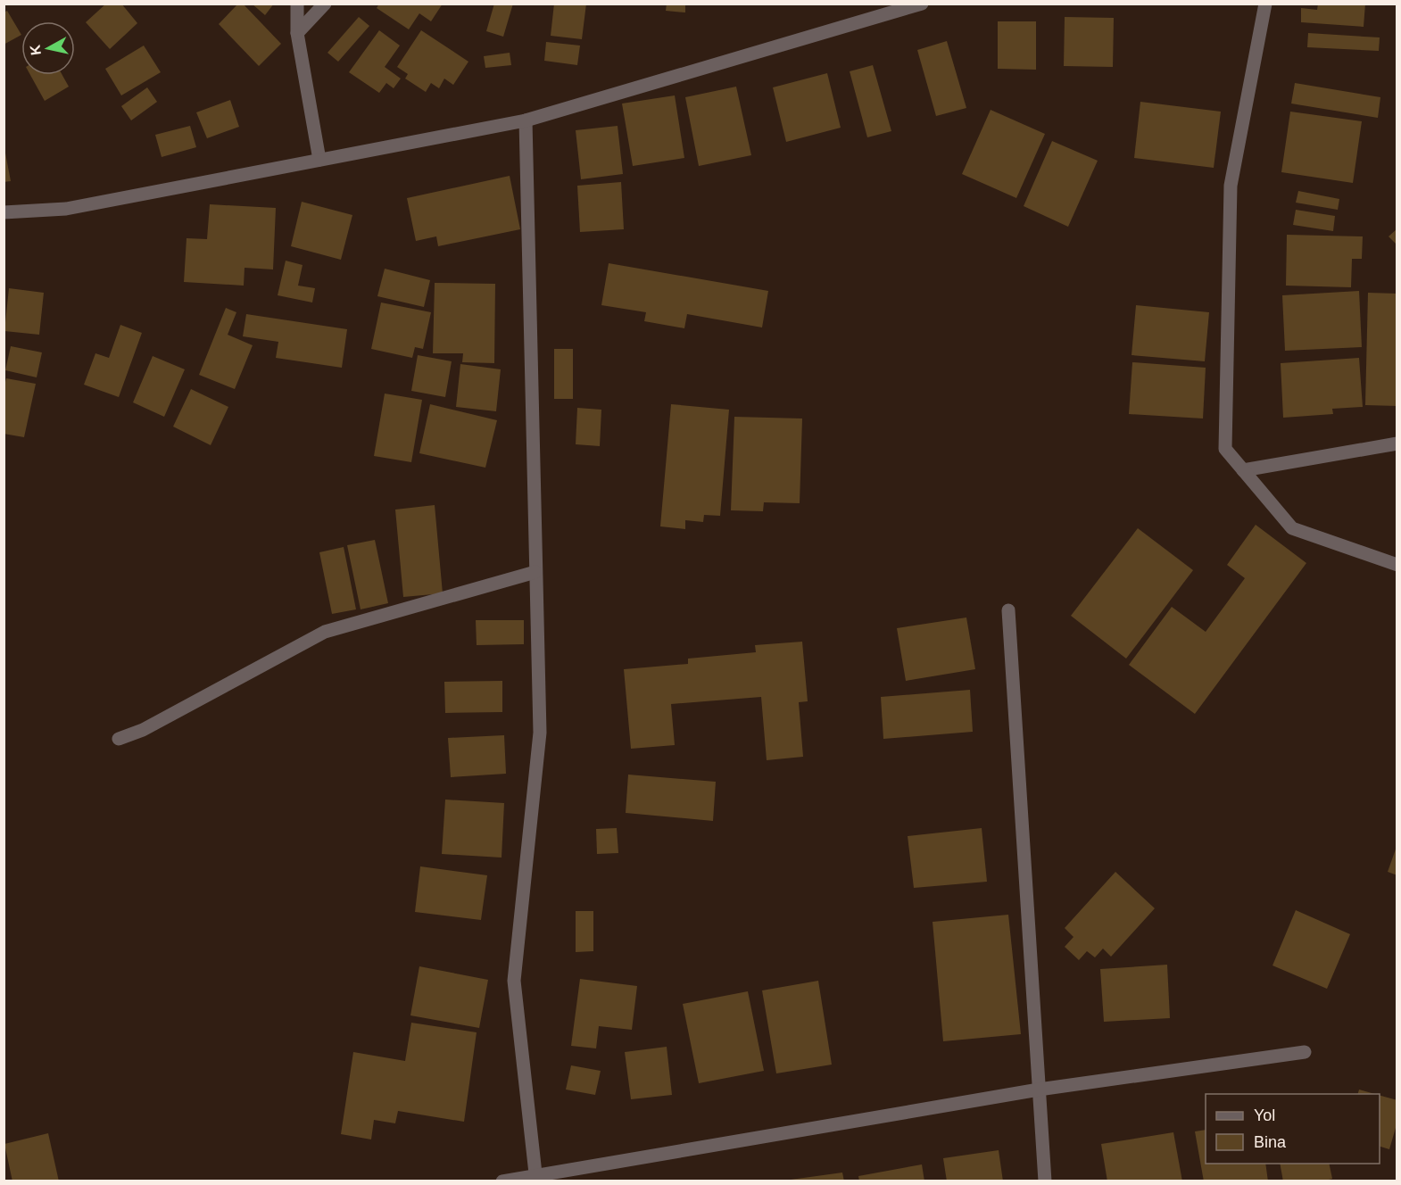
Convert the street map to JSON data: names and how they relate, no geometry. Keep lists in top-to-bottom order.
{
  "legend": ["Yol", "Bina"],
  "north": "left"
}
